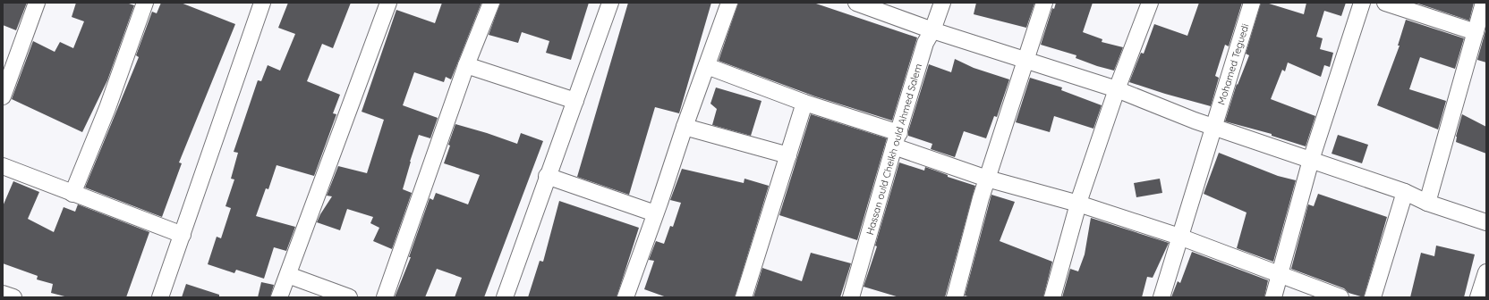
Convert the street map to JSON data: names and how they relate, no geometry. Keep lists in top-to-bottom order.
{
  "streets": {
    "street": ["Mohamed Teguedi", "Hassan ould Cheikh ould Ahmed Salem"]
  }
}
